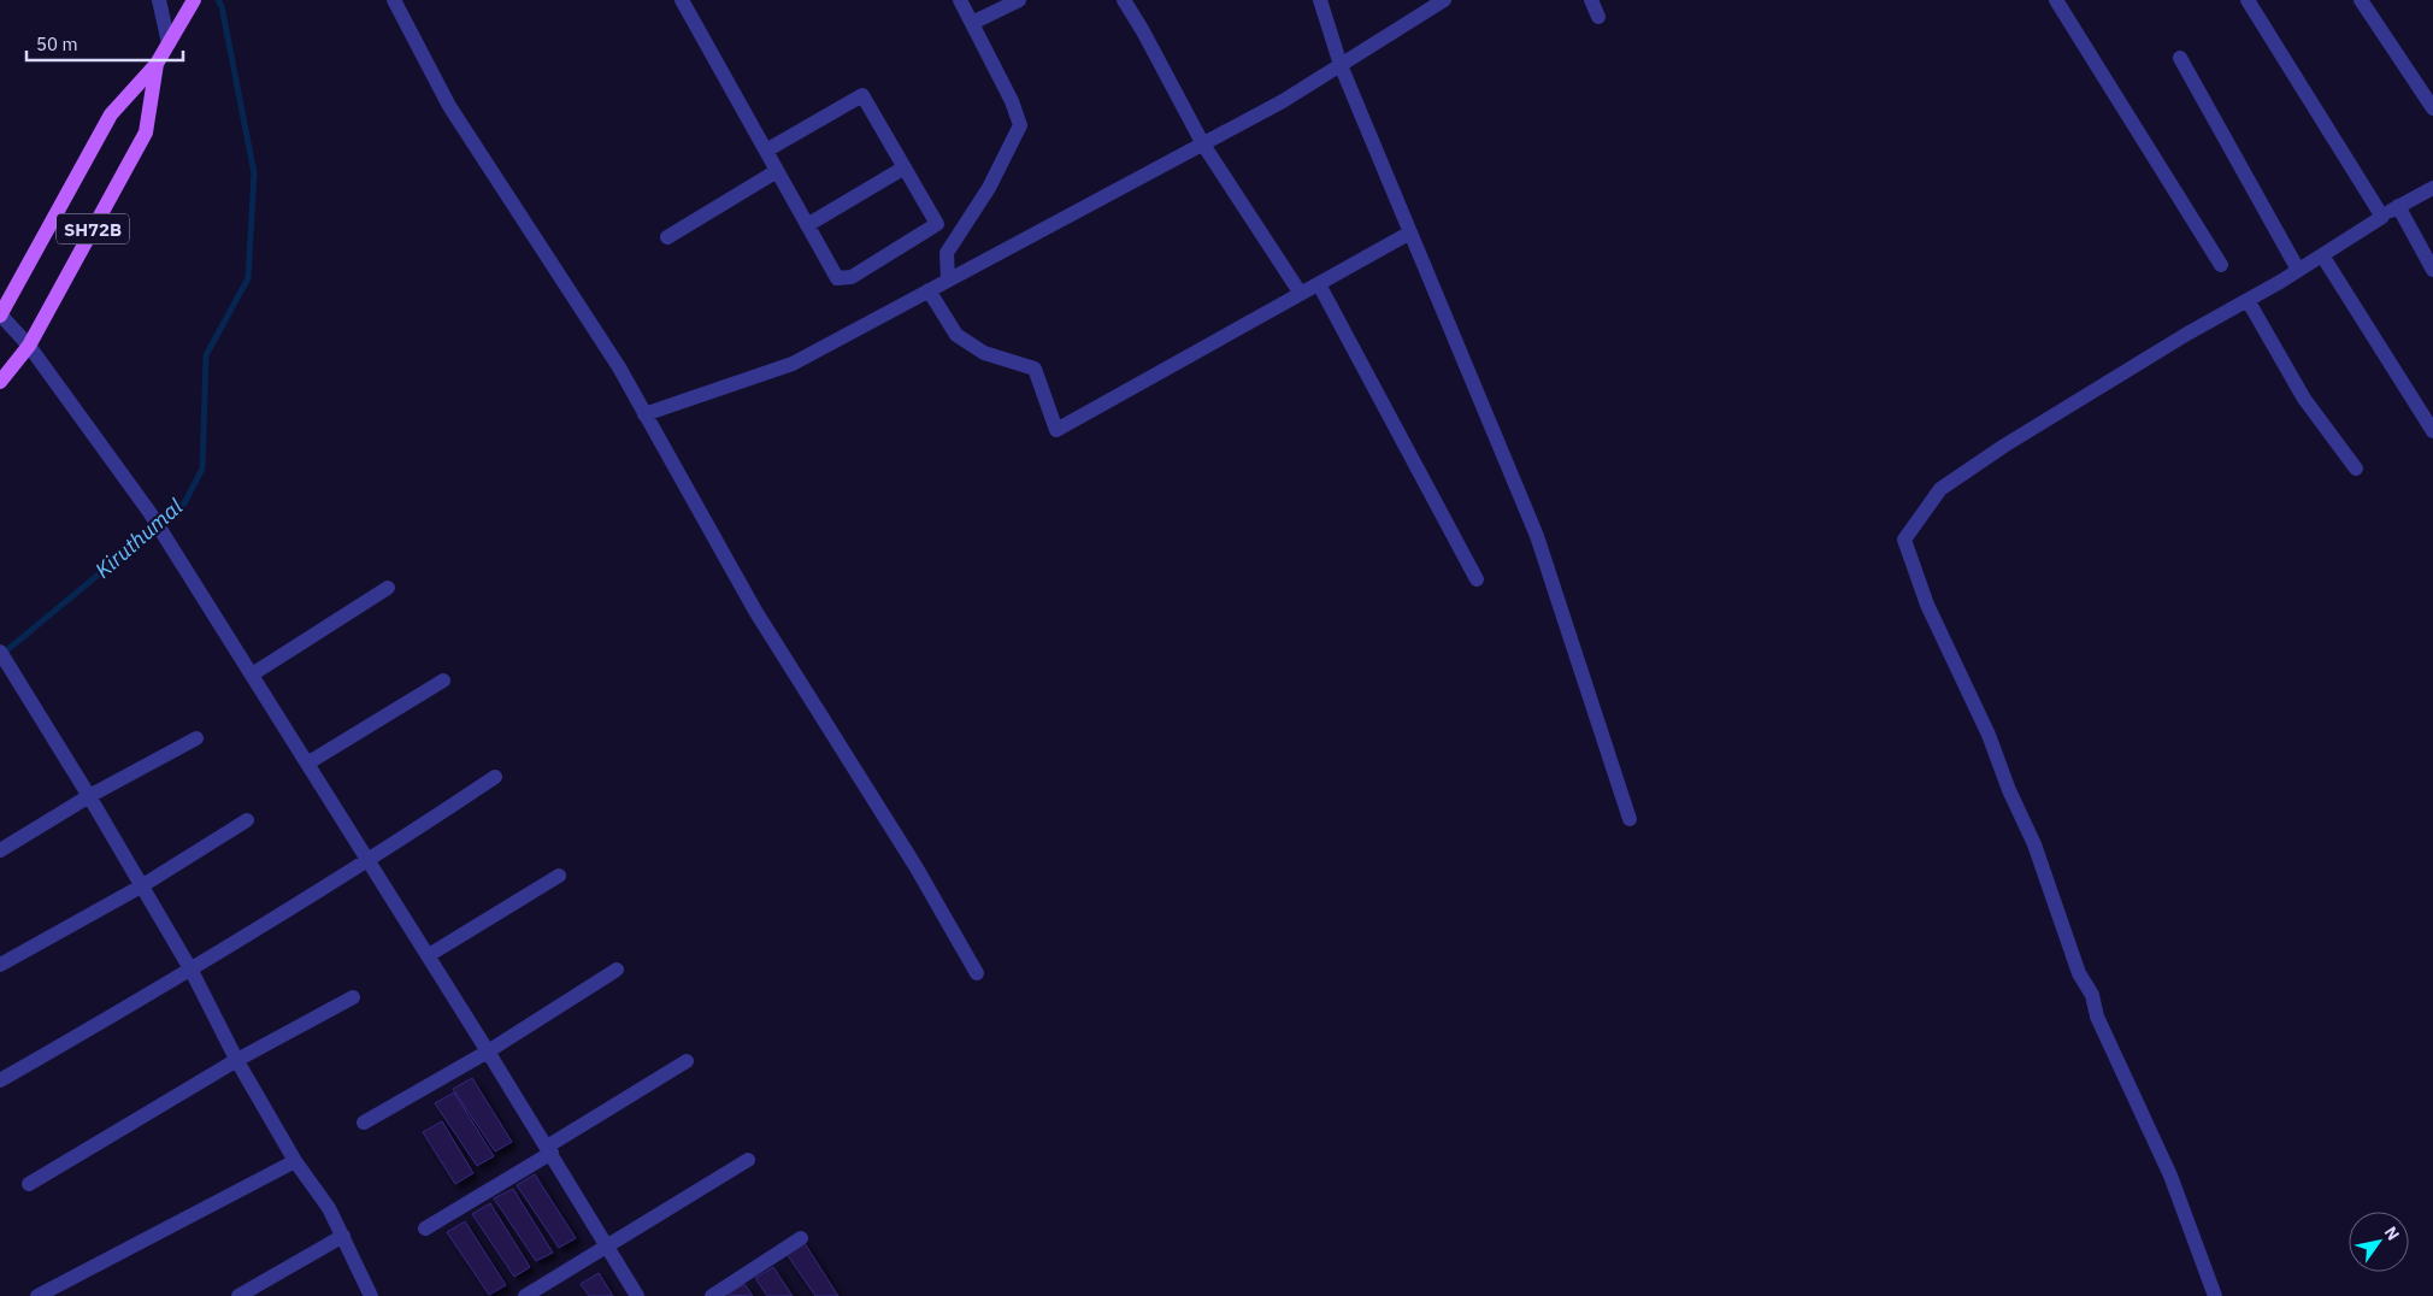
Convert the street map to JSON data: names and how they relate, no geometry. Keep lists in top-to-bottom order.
{
  "streets": {
    "main road": ["SH72B"]
  },
  "water": ["Kiruthumal"],
  "scale_bar": "50 m",
  "north": "top right"
}
